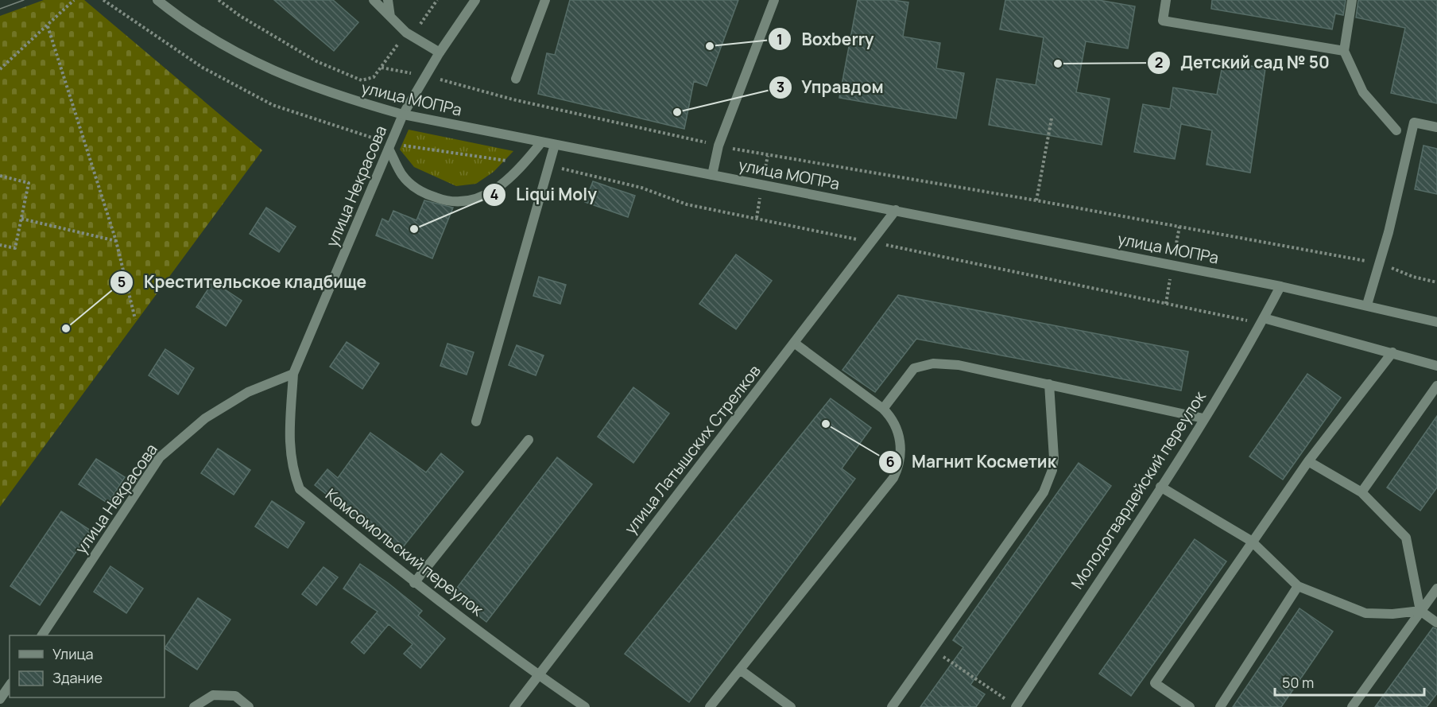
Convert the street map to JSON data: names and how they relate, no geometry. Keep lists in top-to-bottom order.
{
  "streets": {
    "street": [
      "улица МОПРа",
      "улица Некрасова",
      "улица Латышских Стрелков",
      "Молодогвардейский переулок",
      "Комсомольский переулок"
    ]
  },
  "crossings": [
    ["улица МОПРа", "улица Некрасова"],
    ["улица МОПРа", "улица Латышских Стрелков"],
    ["улица МОПРа", "Молодогвардейский переулок"],
    ["улица Некрасова", "Комсомольский переулок"],
    ["улица Латышских Стрелков", "Комсомольский переулок"]
  ],
  "places": [
    "Boxberry",
    "Детский сад № 50",
    "Управдом",
    "Liqui Moly",
    "Крестительское кладбище",
    "Магнит Косметик"
  ],
  "legend": ["Улица", "Здание"],
  "scale_bar": "50 m"
}
